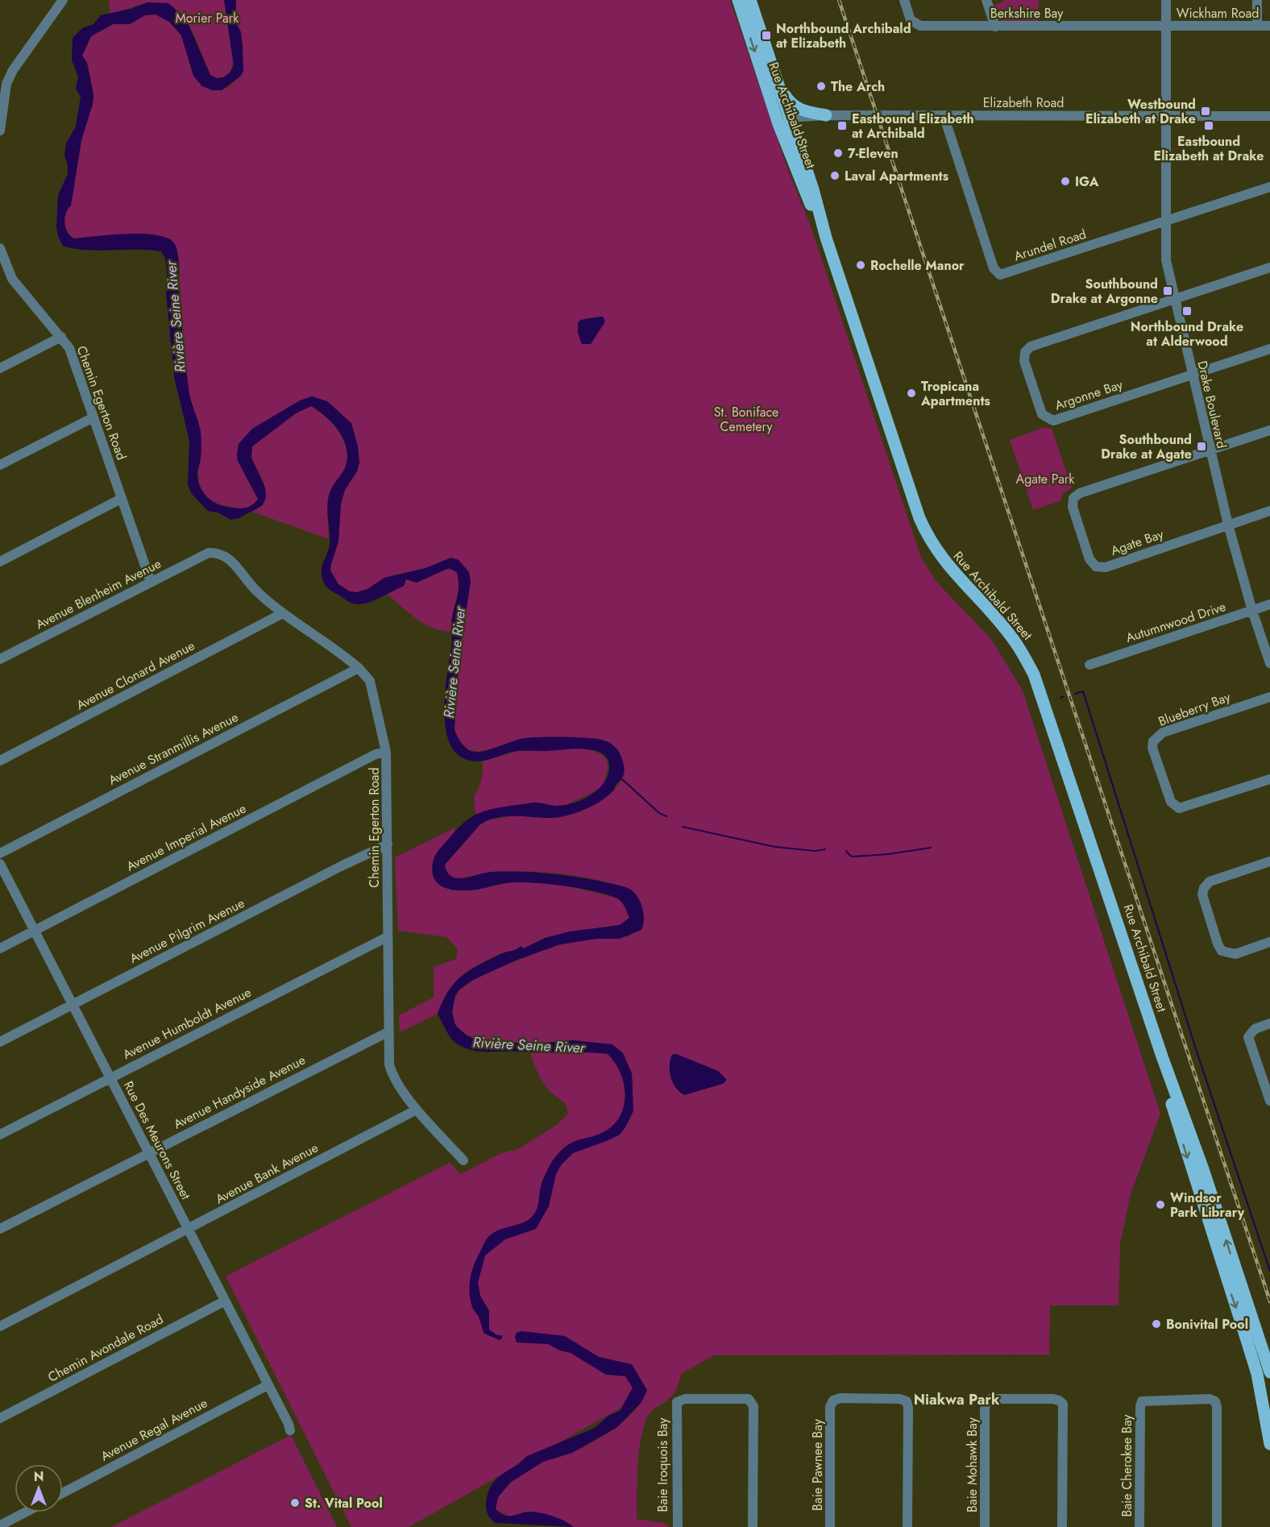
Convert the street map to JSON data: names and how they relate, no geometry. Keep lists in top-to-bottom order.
{
  "streets": {
    "main road": ["Rue Archibald Street"],
    "street": [
      "Berkshire Bay",
      "Wickham Road",
      "Elizabeth Road",
      "Arundel Road",
      "Argonne Bay",
      "Chemin Egerton Road",
      "Drake Boulevard",
      "Agate Bay",
      "Avenue Blenheim Avenue",
      "Autumnwood Drive",
      "Avenue Clonard Avenue",
      "Blueberry Bay",
      "Avenue Stranmillis Avenue",
      "Avenue Imperial Avenue",
      "Avenue Pilgrim Avenue",
      "Avenue Humboldt Avenue",
      "Avenue Handyside Avenue",
      "Rue Des Meurons Street",
      "Avenue Bank Avenue",
      "Chemin Avondale Road",
      "Avenue Regal Avenue",
      "Baie Iroquois Bay",
      "Baie Pawnee Bay",
      "Baie Mohawk Bay",
      "Baie Cherokee Bay"
    ]
  },
  "crossings": [
    ["Berkshire Bay", "Wickham Road"],
    ["Berkshire Bay", "Drake Boulevard"],
    ["Wickham Road", "Drake Boulevard"],
    ["Elizabeth Road", "Rue Archibald Street"],
    ["Elizabeth Road", "Arundel Road"],
    ["Elizabeth Road", "Drake Boulevard"],
    ["Arundel Road", "Drake Boulevard"],
    ["Argonne Bay", "Drake Boulevard"],
    ["Chemin Egerton Road", "Avenue Blenheim Avenue"],
    ["Chemin Egerton Road", "Avenue Clonard Avenue"],
    ["Chemin Egerton Road", "Avenue Stranmillis Avenue"],
    ["Chemin Egerton Road", "Avenue Imperial Avenue"],
    ["Chemin Egerton Road", "Avenue Pilgrim Avenue"],
    ["Chemin Egerton Road", "Avenue Humboldt Avenue"],
    ["Chemin Egerton Road", "Avenue Handyside Avenue"],
    ["Chemin Egerton Road", "Avenue Bank Avenue"],
    ["Drake Boulevard", "Agate Bay"],
    ["Drake Boulevard", "Autumnwood Drive"],
    ["Avenue Imperial Avenue", "Rue Des Meurons Street"],
    ["Avenue Pilgrim Avenue", "Rue Des Meurons Street"],
    ["Avenue Humboldt Avenue", "Rue Des Meurons Street"],
    ["Avenue Handyside Avenue", "Rue Des Meurons Street"],
    ["Rue Des Meurons Street", "Avenue Bank Avenue"],
    ["Rue Des Meurons Street", "Chemin Avondale Road"],
    ["Rue Des Meurons Street", "Avenue Regal Avenue"]
  ],
  "districts": ["Niakwa Park"],
  "water": ["Rivière Seine River"],
  "parks": ["Morier Park", "St. Boniface Cemetery", "Agate Park"],
  "places": {
    "transit": [
      "Northbound Archibald at Elizabeth",
      "Westbound Elizabeth at Drake",
      "Eastbound Elizabeth at Archibald",
      "Eastbound Elizabeth at Drake",
      "Southbound Drake at Argonne",
      "Northbound Drake at Alderwood",
      "Southbound Drake at Agate"
    ],
    "other": [
      "The Arch",
      "7-Eleven",
      "Laval Apartments",
      "IGA",
      "Rochelle Manor",
      "Tropicana Apartments",
      "Windsor Park Library",
      "Bonivital Pool",
      "St. Vital Pool"
    ]
  },
  "north": "top"
}
